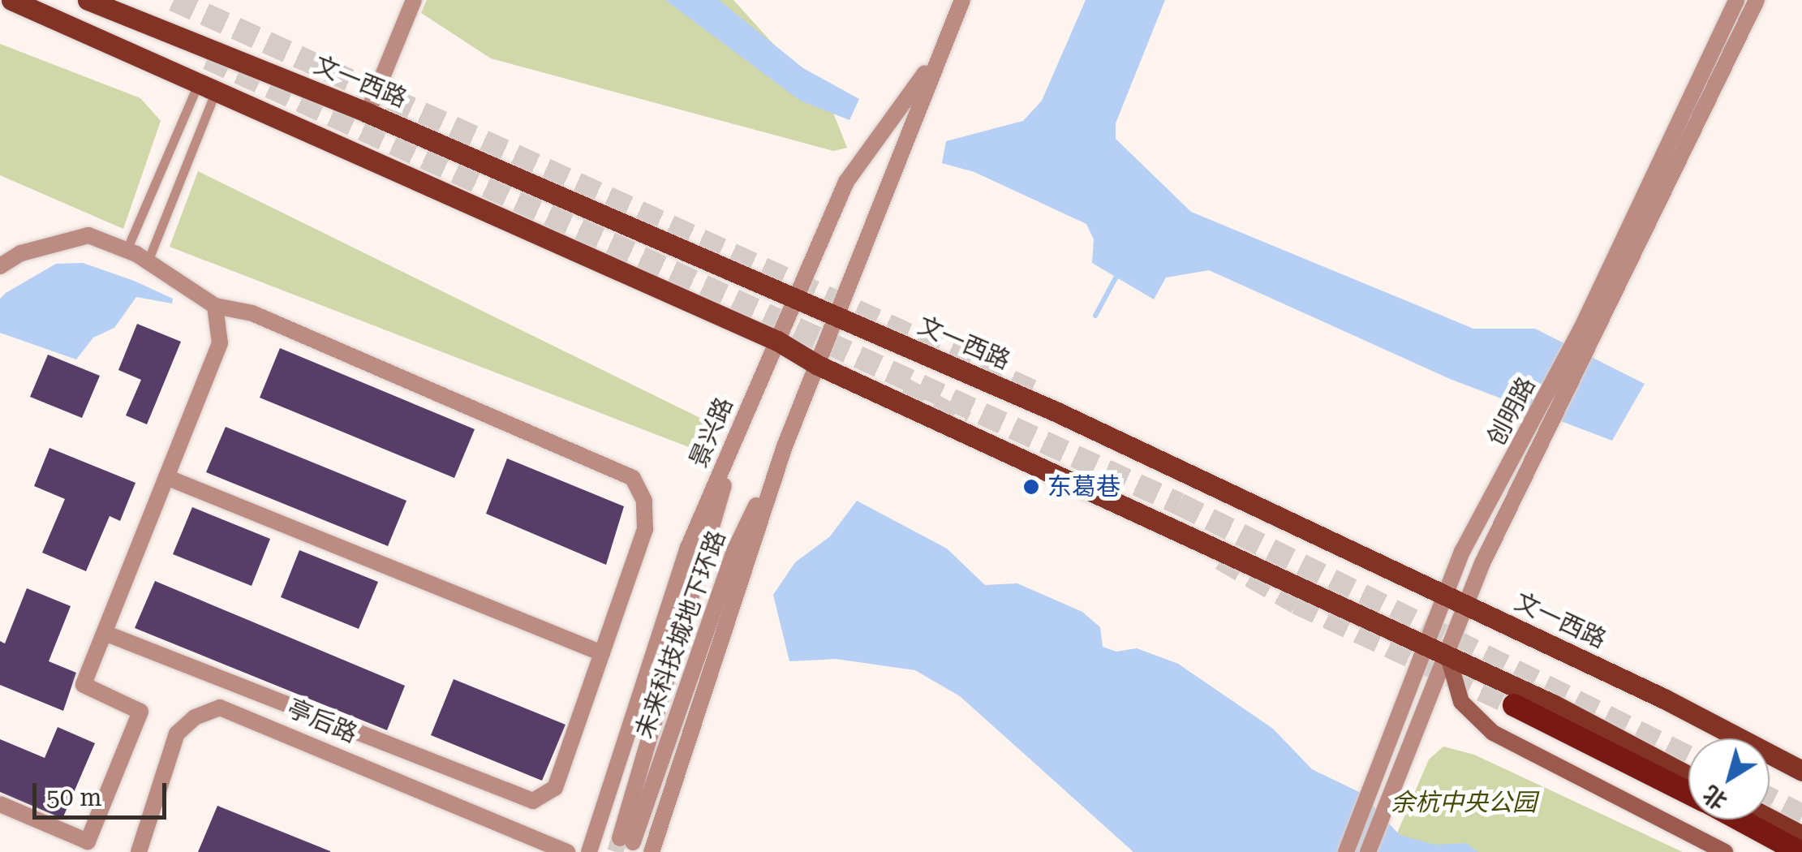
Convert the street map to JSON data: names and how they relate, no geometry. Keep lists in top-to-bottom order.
{
  "streets": {
    "main road": ["文一西路"],
    "street": [
      "创明路",
      "景兴路",
      "未来科技城地下环路",
      "亭后路"
    ]
  },
  "crossings": [
    ["文一西路", "创明路"],
    ["文一西路", "景兴路"],
    ["景兴路", "未来科技城地下环路"]
  ],
  "parks": ["余杭中央公园"],
  "places": ["东葛巷"],
  "scale_bar": "50 m",
  "north": "bottom left"
}
